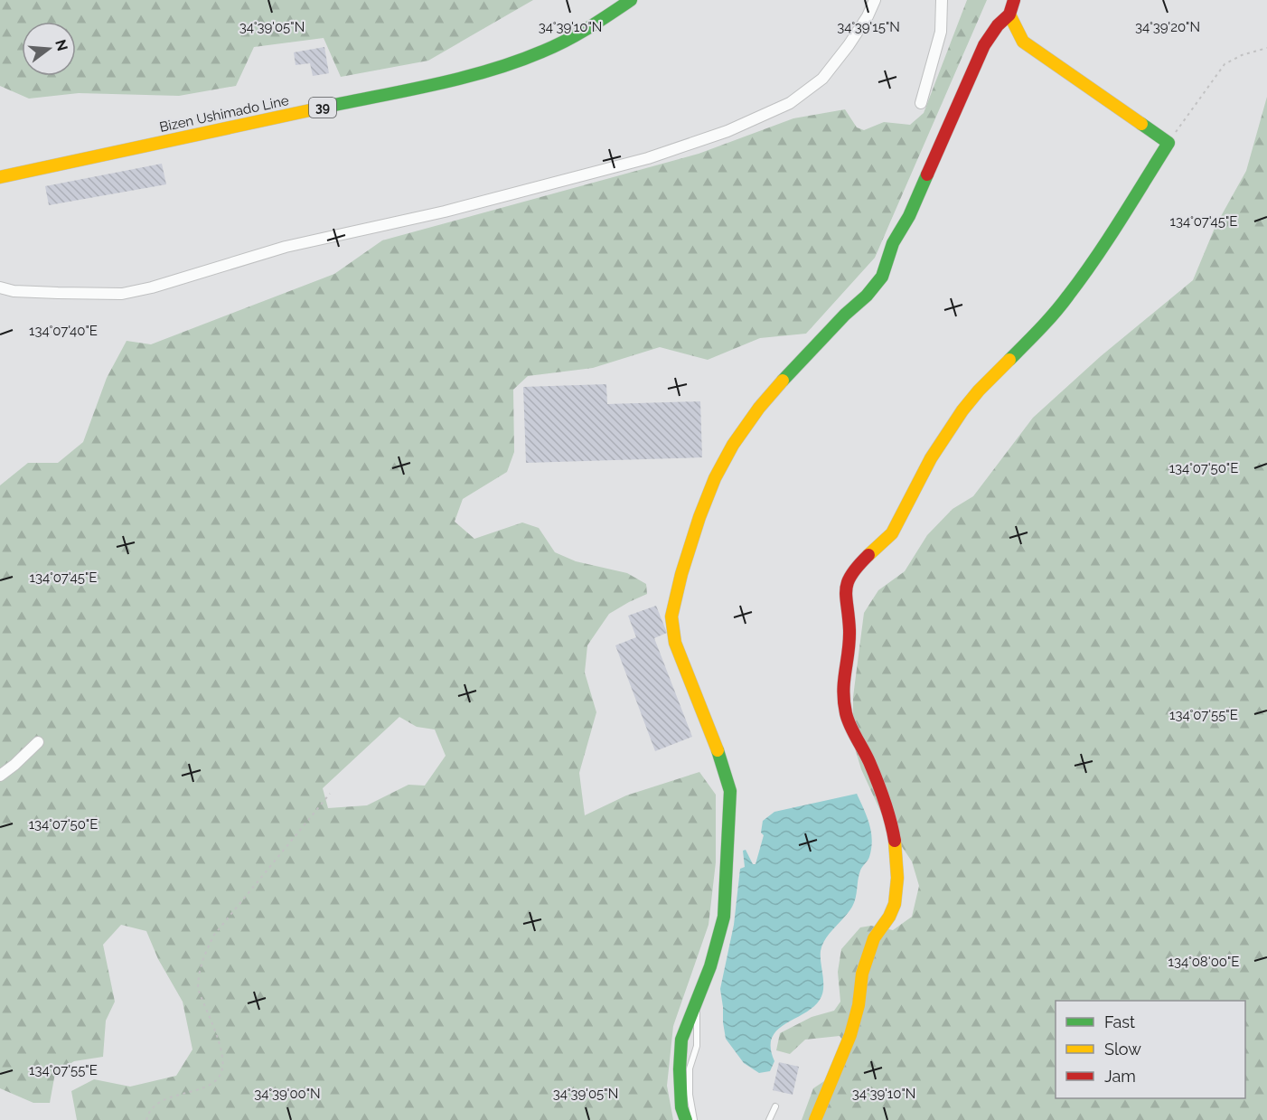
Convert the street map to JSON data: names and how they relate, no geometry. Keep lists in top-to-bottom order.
{
  "streets": {
    "street": ["39", "Bizen Ushimado Line"]
  },
  "legend": ["Fast", "Slow", "Jam"],
  "north": "right",
  "coordinates": [
    "34°39'05\"N",
    "34°39'10\"N",
    "34°39'15\"N",
    "34°39'20\"N",
    "134°07'45\"E",
    "134°07'40\"E",
    "134°07'50\"E",
    "134°07'55\"E",
    "134°08'00\"E",
    "34°39'00\"N"
  ]
}
